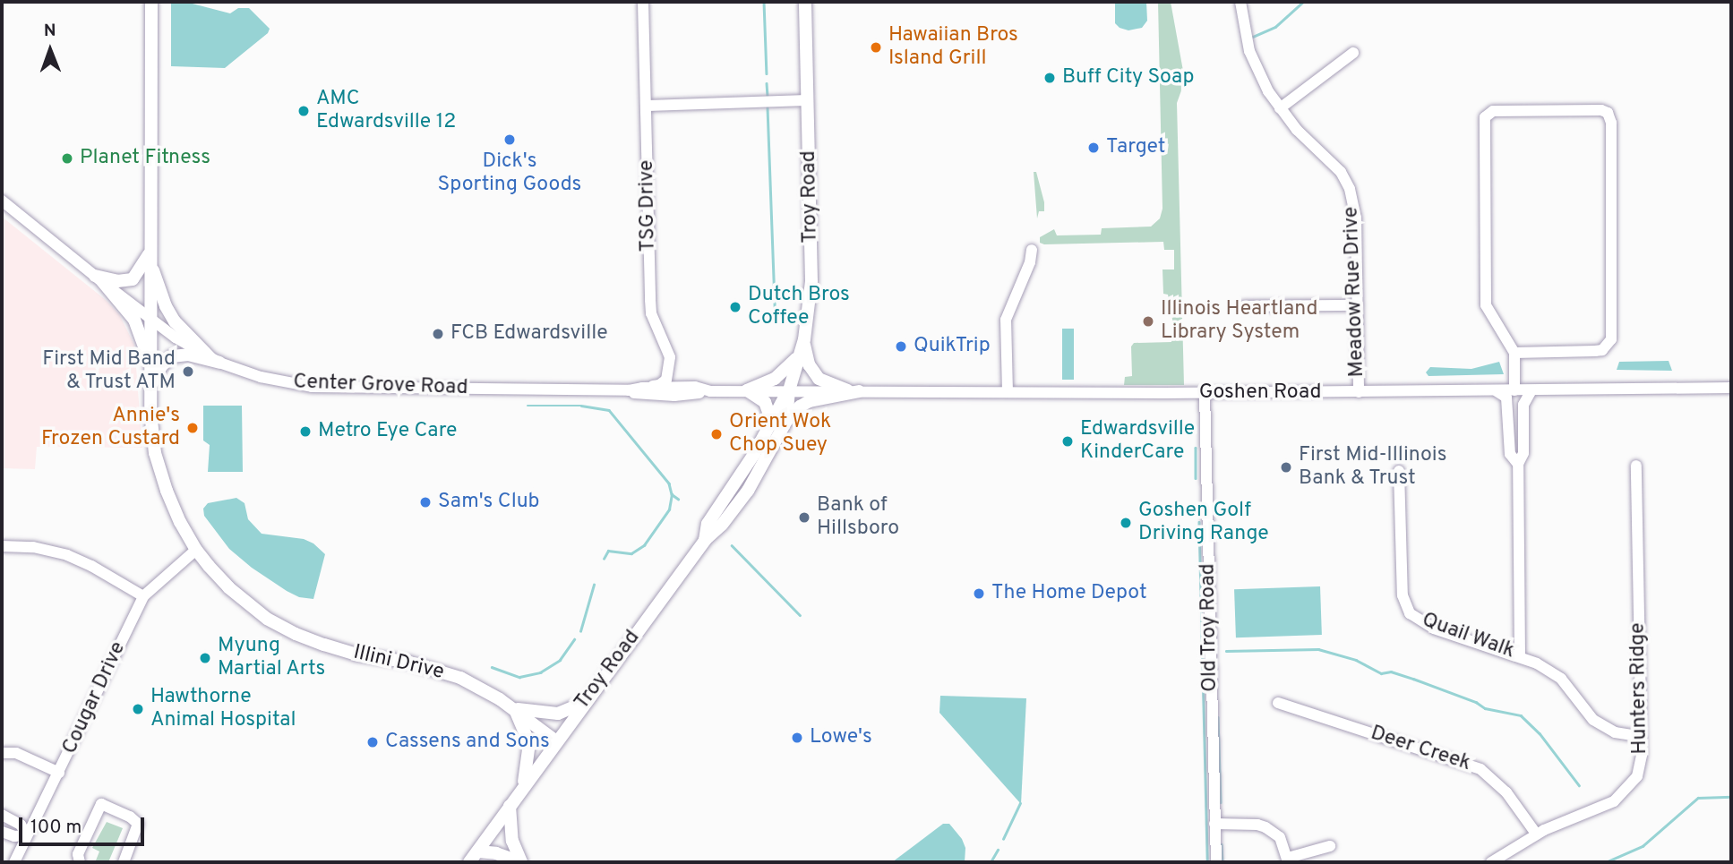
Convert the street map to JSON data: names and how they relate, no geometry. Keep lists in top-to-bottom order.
{
  "streets": {
    "main road": ["Troy Road", "Illini Drive"],
    "street": [
      "TSG Drive",
      "Meadow Rue Drive",
      "Center Grove Road",
      "Goshen Road",
      "Old Troy Road",
      "Quail Walk",
      "Hunters Ridge",
      "Cougar Drive",
      "Deer Creek"
    ]
  },
  "crossings": [
    ["Troy Road", "Center Grove Road"],
    ["Troy Road", "Goshen Road"],
    ["Troy Road", "Illini Drive"],
    ["TSG Drive", "Center Grove Road"],
    ["Meadow Rue Drive", "Goshen Road"],
    ["Center Grove Road", "Goshen Road"],
    ["Center Grove Road", "Illini Drive"],
    ["Goshen Road", "Old Troy Road"],
    ["Quail Walk", "Hunters Ridge"],
    ["Illini Drive", "Cougar Drive"],
    ["Hunters Ridge", "Deer Creek"]
  ],
  "places": [
    "Hawaiian Bros Island Grill",
    "Buff City Soap",
    "AMC Edwardsville 12",
    "Dick's Sporting Goods",
    "Target",
    "Planet Fitness",
    "Dutch Bros Coffee",
    "Illinois Heartland Library System",
    "FCB Edwardsville",
    "QuikTrip",
    "First Mid Band & Trust ATM",
    "Annie's Frozen Custard",
    "Metro Eye Care",
    "Orient Wok Chop Suey",
    "Edwardsville KinderCare",
    "First Mid-Illinois Bank & Trust",
    "Sam's Club",
    "Bank of Hillsboro",
    "Goshen Golf Driving Range",
    "The Home Depot",
    "Myung Martial Arts",
    "Hawthorne Animal Hospital",
    "Lowe's",
    "Cassens and Sons"
  ],
  "scale_bar": "100 m",
  "north": "top"
}
